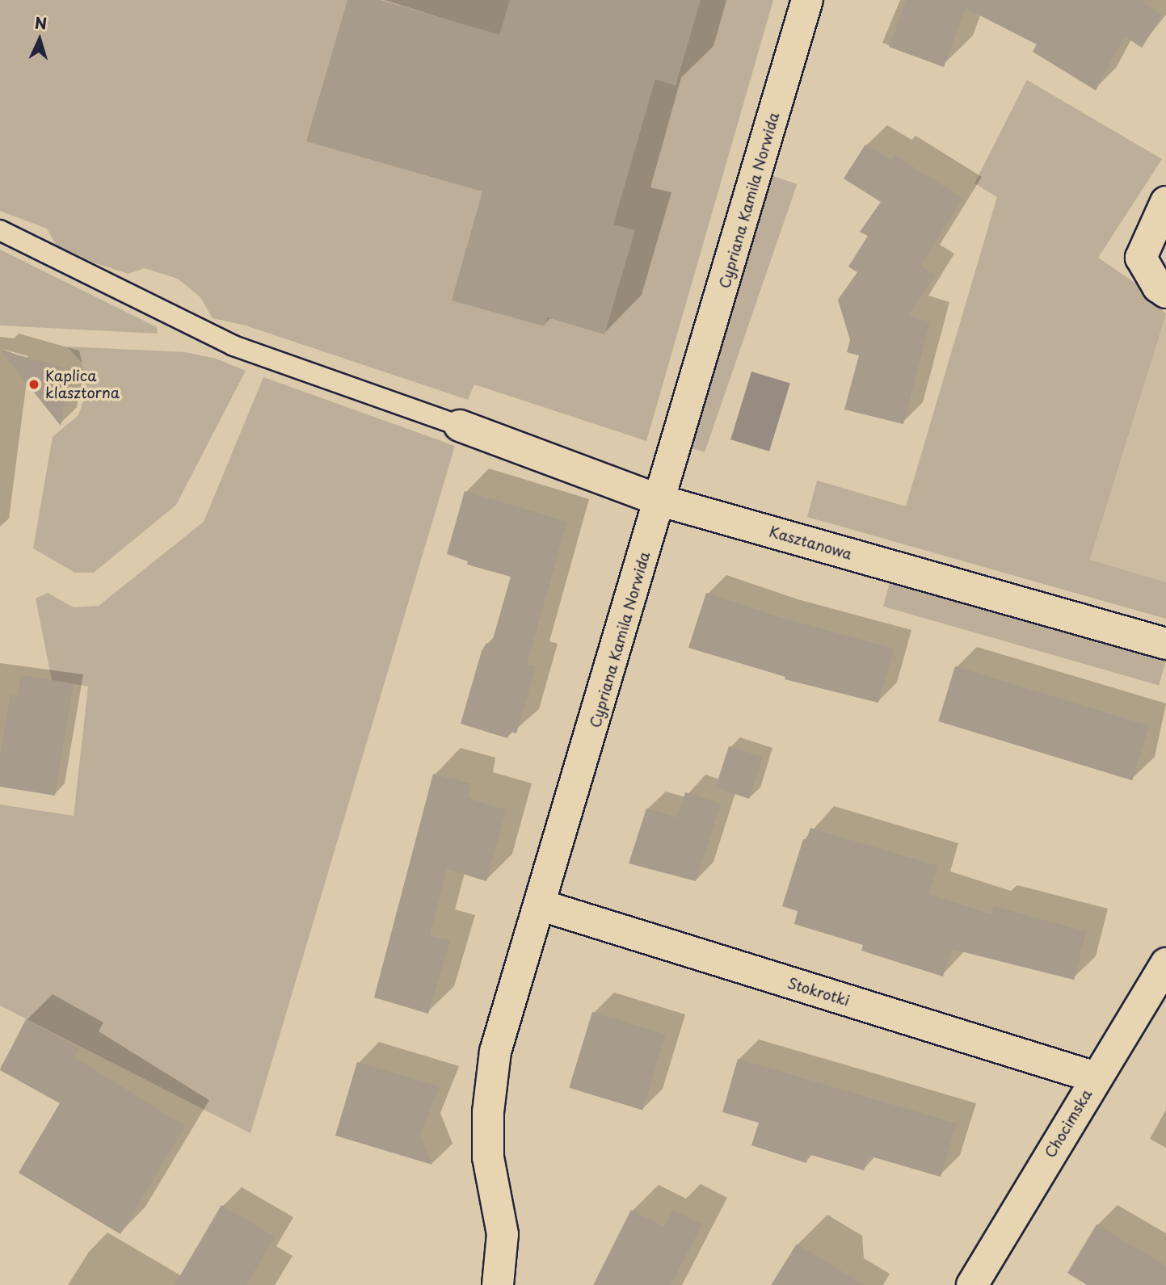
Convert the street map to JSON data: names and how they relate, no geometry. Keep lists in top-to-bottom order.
{
  "streets": {
    "street": [
      "Cypriana Kamila Norwida",
      "Kasztanowa",
      "Stokrotki",
      "Chocimska"
    ]
  },
  "crossings": [
    ["Cypriana Kamila Norwida", "Kasztanowa"],
    ["Cypriana Kamila Norwida", "Stokrotki"],
    ["Stokrotki", "Chocimska"]
  ],
  "places": ["Kaplica klasztorna"],
  "north": "top"
}
